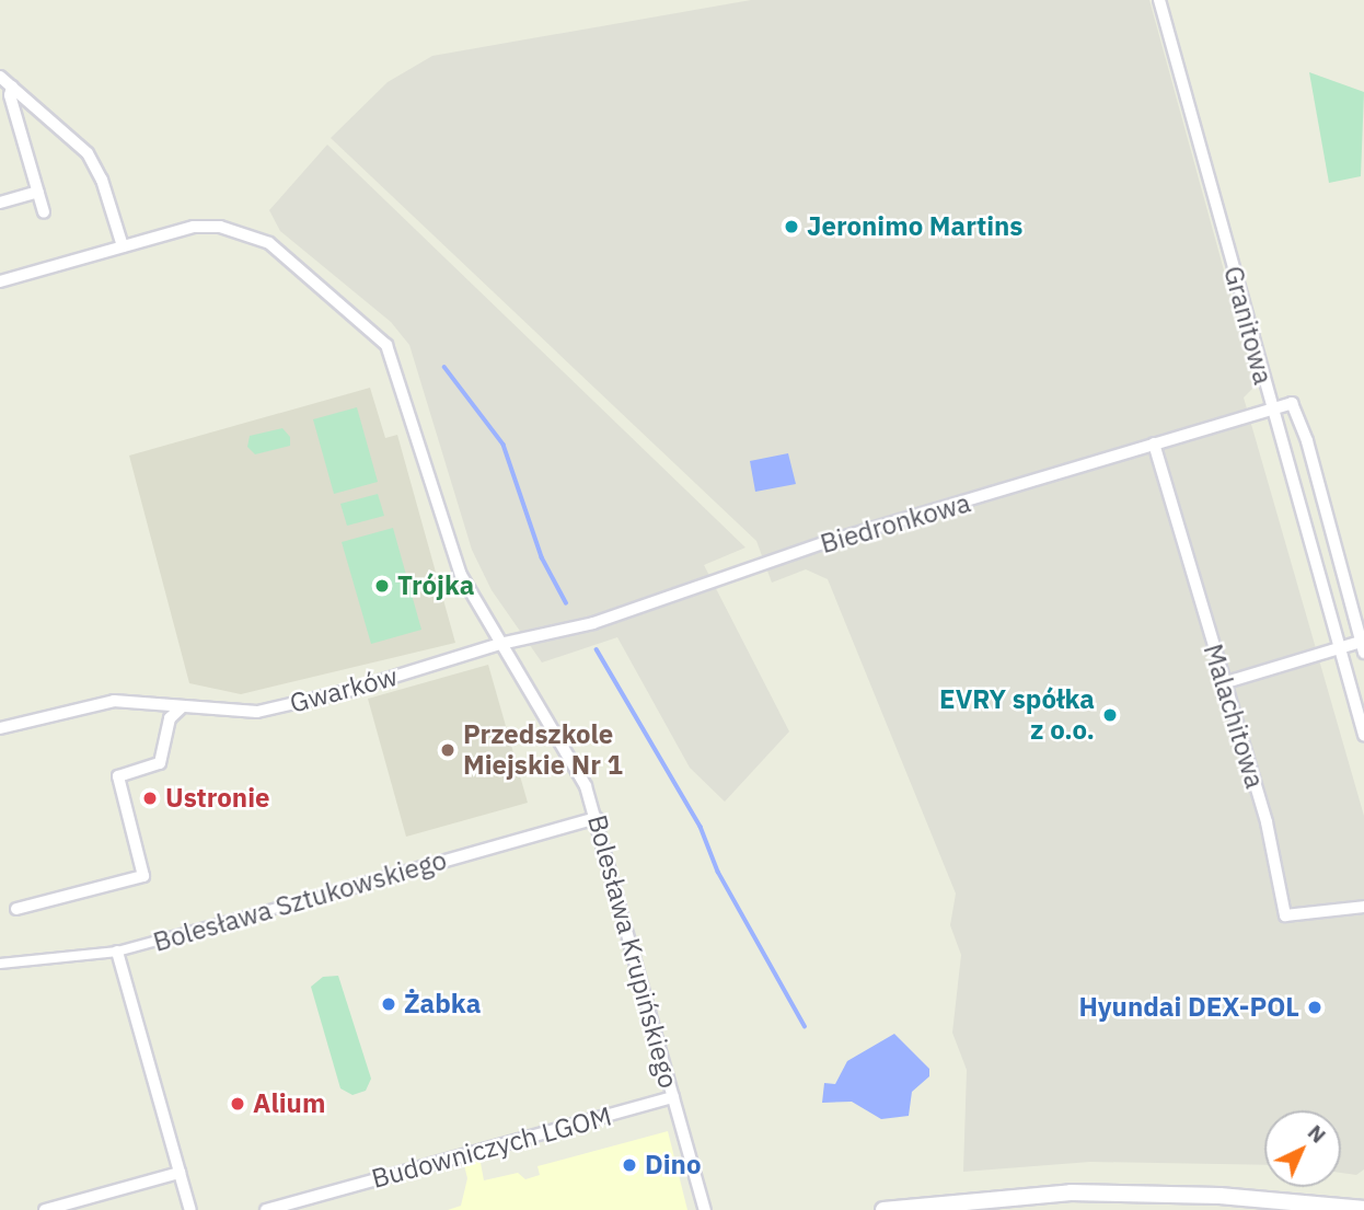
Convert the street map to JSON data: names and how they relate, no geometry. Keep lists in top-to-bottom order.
{
  "streets": {
    "street": [
      "Granitowa",
      "Biedronkowa",
      "Gwarków",
      "Malachitowa",
      "Bolesława Sztukowskiego",
      "Bolesława Krupińskiego",
      "Budowniczych LGOM"
    ]
  },
  "crossings": [
    ["Granitowa", "Biedronkowa"],
    ["Biedronkowa", "Gwarków"],
    ["Biedronkowa", "Malachitowa"],
    ["Biedronkowa", "Bolesława Krupińskiego"],
    ["Gwarków", "Bolesława Krupińskiego"],
    ["Bolesława Sztukowskiego", "Bolesława Krupińskiego"],
    ["Bolesława Krupińskiego", "Budowniczych LGOM"]
  ],
  "places": [
    "Jeronimo Martins",
    "Trójka",
    "EVRY spółka z o.o.",
    "Przedszkole Miejskie Nr 1",
    "Ustronie",
    "Żabka",
    "Hyundai DEX-POL",
    "Alium",
    "Dino"
  ],
  "north": "top right"
}
